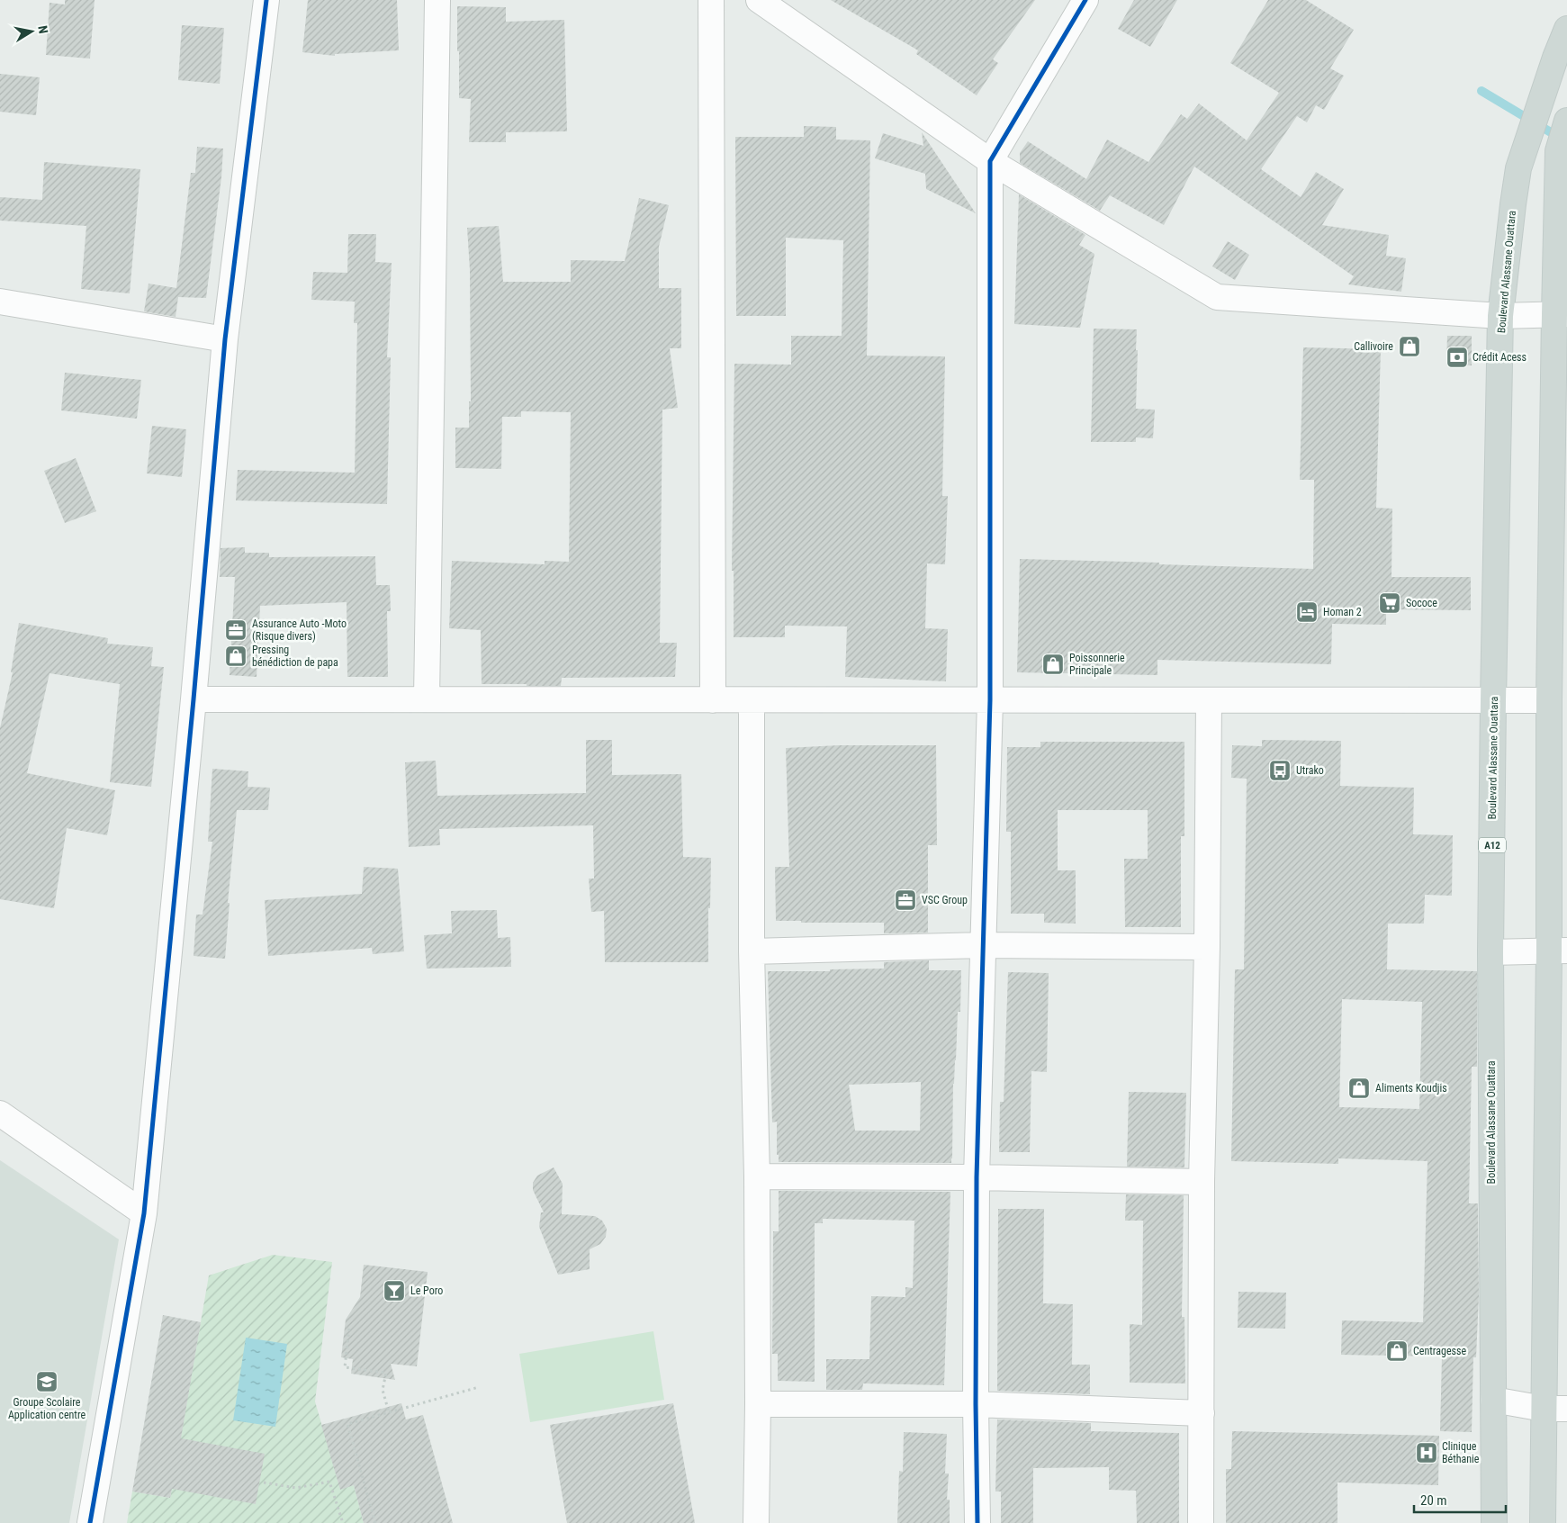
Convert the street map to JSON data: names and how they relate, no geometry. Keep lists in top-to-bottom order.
{
  "streets": {
    "main road": ["Boulevard Alassane Ouattara", "A12"]
  },
  "places": {
    "shop": [
      "Callivoire",
      "Pressing bénédiction de papa",
      "Poissonnerie Principale",
      "Aliments Koudjis",
      "Centragesse"
    ],
    "bank": ["Crédit Acess"],
    "supermarket": ["Sococe"],
    "hotel": ["Homan 2"],
    "office": ["Assurance Auto -Moto (Risque divers)", "VSC Group"],
    "bus stop": ["Utrako"],
    "bar": ["Le Poro"],
    "school or university": ["Groupe Scolaire Application centre"],
    "hospital": ["Clinique Béthanie"]
  },
  "scale_bar": "20 m",
  "north": "right"
}
